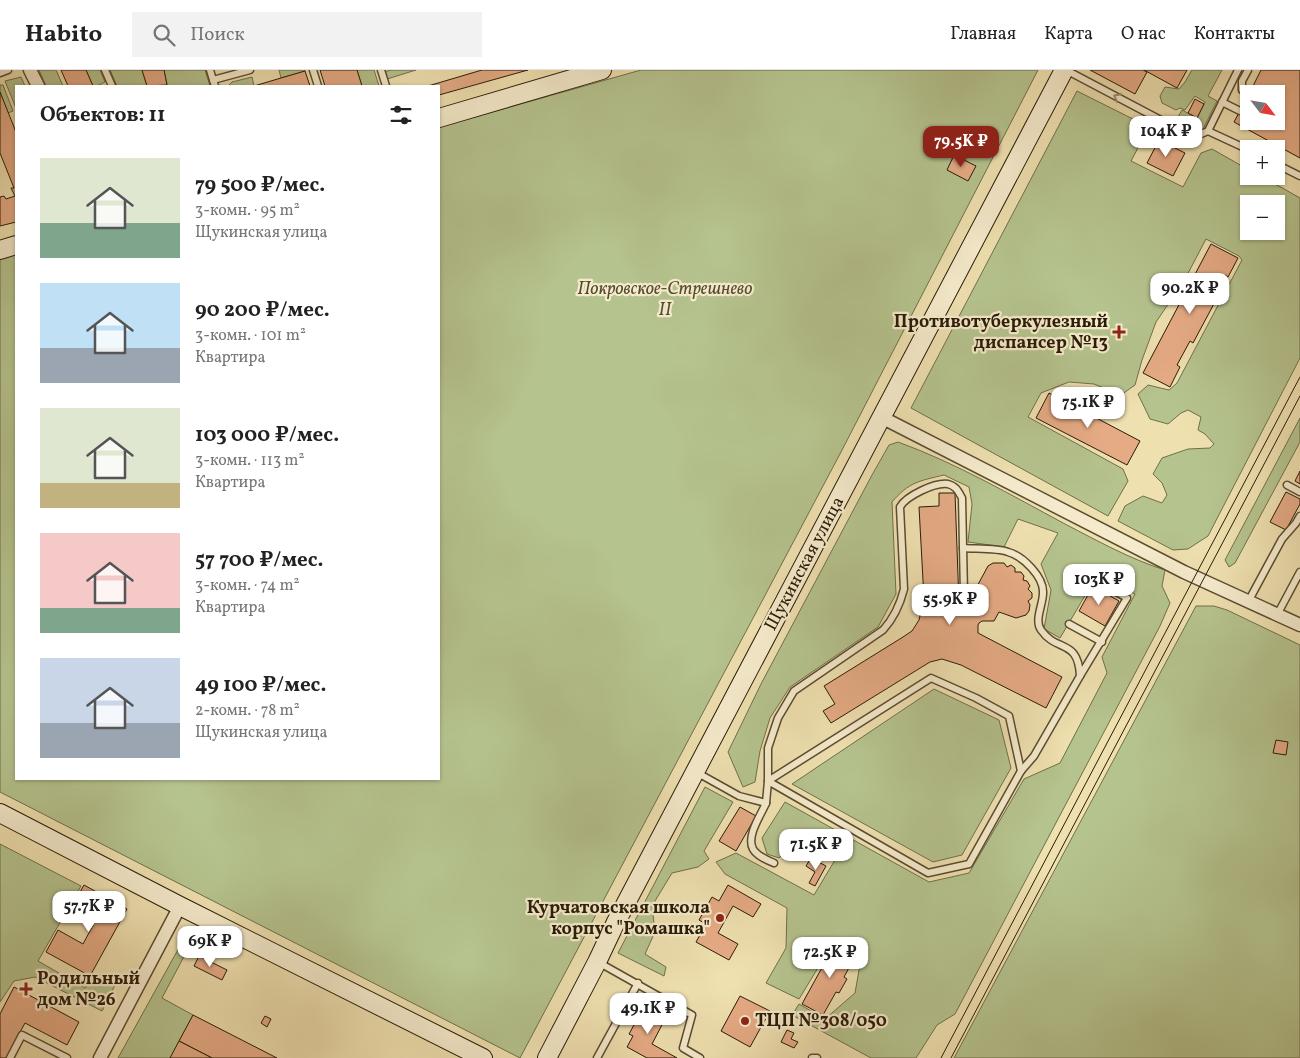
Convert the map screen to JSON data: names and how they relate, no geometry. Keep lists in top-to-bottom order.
{
  "streets": {
    "main road": ["Щукинская улица"]
  },
  "parks": ["Покровское-Стрешнево II"],
  "places": {
    "health": ["Противотуберкулезный диспансер №13", "Родильный дом №26"],
    "other": ["Курчатовская школа корпус \"Ромашка\"", "ТЦП №308/050"]
  },
  "north": "bottom right",
  "page": {
    "header": "Habito",
    "search": "Поиск",
    "nav": [
      "Главная",
      "Карта",
      "О нас",
      "Контакты"
    ],
    "map_buttons": ["+", "−"],
    "heading": "Объектов: 11",
    "price": [
      "104K ₽",
      "79.5K ₽",
      "90.2K ₽",
      "75.1K ₽",
      "103K ₽",
      "55.9K ₽",
      "71.5K ₽",
      "57.7K ₽",
      "69K ₽",
      "72.5K ₽",
      "49.1K ₽"
    ],
    "list": [
      {
        "name": "79 500 ₽/мес.",
        "note": "3-комн. · 95 m² · Щукинская улица"
      },
      {
        "name": "90 200 ₽/мес.",
        "note": "3-комн. · 101 m² · Квартира"
      },
      {
        "name": "103 000 ₽/мес.",
        "note": "3-комн. · 113 m² · Квартира"
      },
      {
        "name": "57 700 ₽/мес.",
        "note": "3-комн. · 74 m² · Квартира"
      },
      {
        "name": "49 100 ₽/мес.",
        "note": "2-комн. · 78 m² · Щукинская улица"
      }
    ]
  }
}
